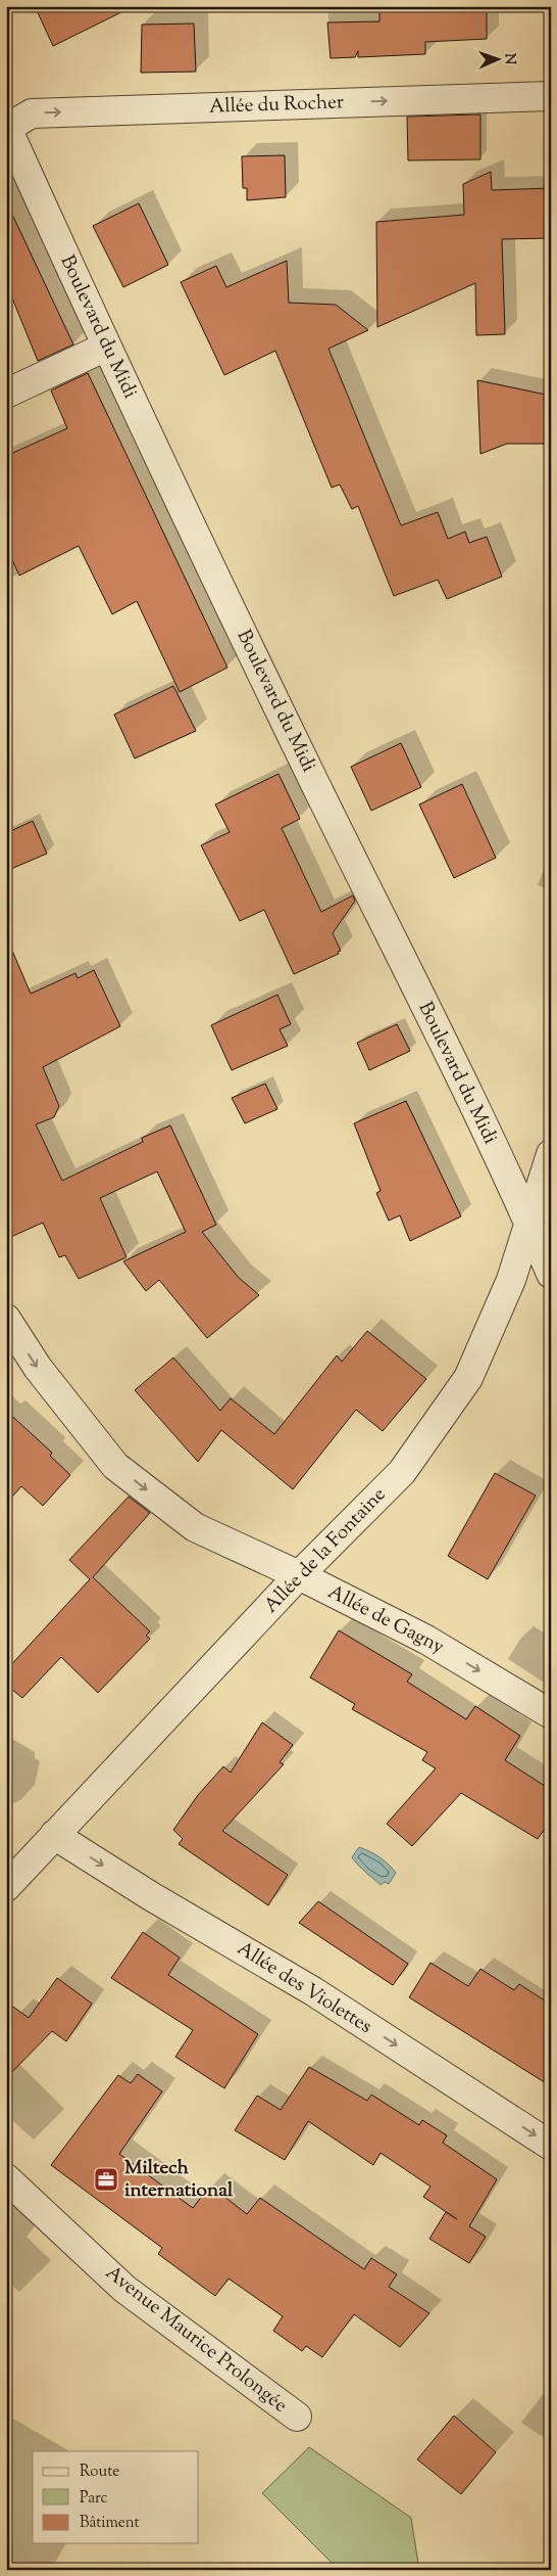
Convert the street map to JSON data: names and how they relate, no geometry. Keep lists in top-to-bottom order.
{
  "streets": {
    "street": [
      "Allée du Rocher",
      "Boulevard du Midi",
      "Allée de la Fontaine",
      "Allée de Gagny",
      "Allée des Violettes",
      "Avenue Maurice Prolongée"
    ]
  },
  "crossings": [
    ["Allée du Rocher", "Boulevard du Midi"],
    ["Boulevard du Midi", "Allée de la Fontaine"],
    ["Allée de la Fontaine", "Allée de Gagny"],
    ["Allée de la Fontaine", "Allée des Violettes"]
  ],
  "one_way": ["Allée du Rocher", "Allée de Gagny", "Allée des Violettes"],
  "places": {
    "office": ["Miltech international"]
  },
  "legend": ["Route", "Parc", "Bâtiment"],
  "north": "right"
}
